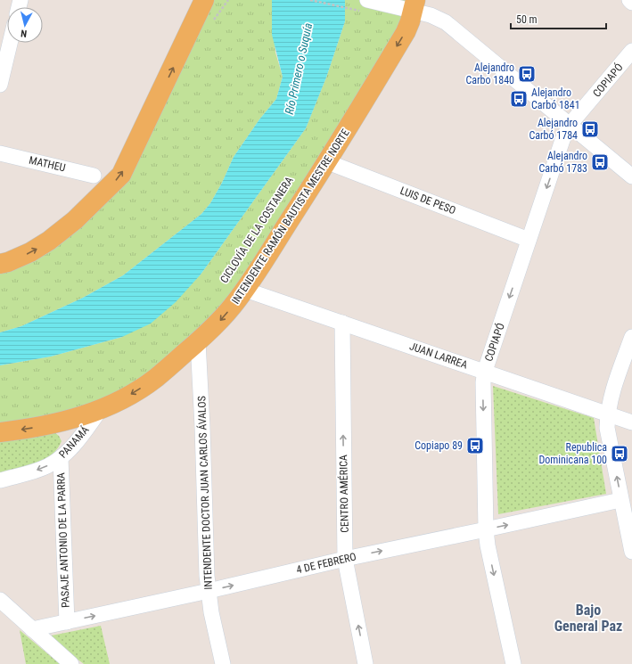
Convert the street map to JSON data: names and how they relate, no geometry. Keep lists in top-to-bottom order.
{
  "streets": {
    "main road": ["INTENDENTE RAMÓN BAUTISTA MESTRE NORTE"],
    "street": [
      "COPIAPÓ",
      "MATHEU",
      "LUIS DE PESO",
      "JUAN LARREA",
      "PANAMÁ",
      "INTENDENTE DOCTOR JUAN CARLOS ÁVALOS",
      "CENTRO AMÉRICA",
      "PASAJE ANTONIO DE LA PARRA",
      "4 DE FEBRERO"
    ]
  },
  "crossings": [
    ["COPIAPÓ", "LUIS DE PESO"],
    ["COPIAPÓ", "JUAN LARREA"],
    ["COPIAPÓ", "4 DE FEBRERO"],
    ["LUIS DE PESO", "INTENDENTE RAMÓN BAUTISTA MESTRE NORTE"],
    ["INTENDENTE RAMÓN BAUTISTA MESTRE NORTE", "JUAN LARREA"],
    ["INTENDENTE RAMÓN BAUTISTA MESTRE NORTE", "PANAMÁ"],
    ["INTENDENTE RAMÓN BAUTISTA MESTRE NORTE", "INTENDENTE DOCTOR JUAN CARLOS ÁVALOS"],
    ["JUAN LARREA", "CENTRO AMÉRICA"],
    ["PANAMÁ", "PASAJE ANTONIO DE LA PARRA"],
    ["INTENDENTE DOCTOR JUAN CARLOS ÁVALOS", "4 DE FEBRERO"],
    ["CENTRO AMÉRICA", "4 DE FEBRERO"],
    ["PASAJE ANTONIO DE LA PARRA", "4 DE FEBRERO"]
  ],
  "one_way": [
    "INTENDENTE RAMÓN BAUTISTA MESTRE NORTE",
    "PANAMÁ",
    "CENTRO AMÉRICA",
    "4 DE FEBRERO"
  ],
  "districts": ["Bajo General Paz"],
  "water": ["Río Primero o Suquía"],
  "places": {
    "bus stop": [
      "Alejandro Carbo 1840",
      "Alejandro Carbó 1841",
      "Alejandro Carbó 1784",
      "Alejandro Carbó 1783",
      "Copiapo 89",
      "Republica Dominicana 100"
    ]
  },
  "scale_bar": "50 m",
  "north": "bottom"
}
